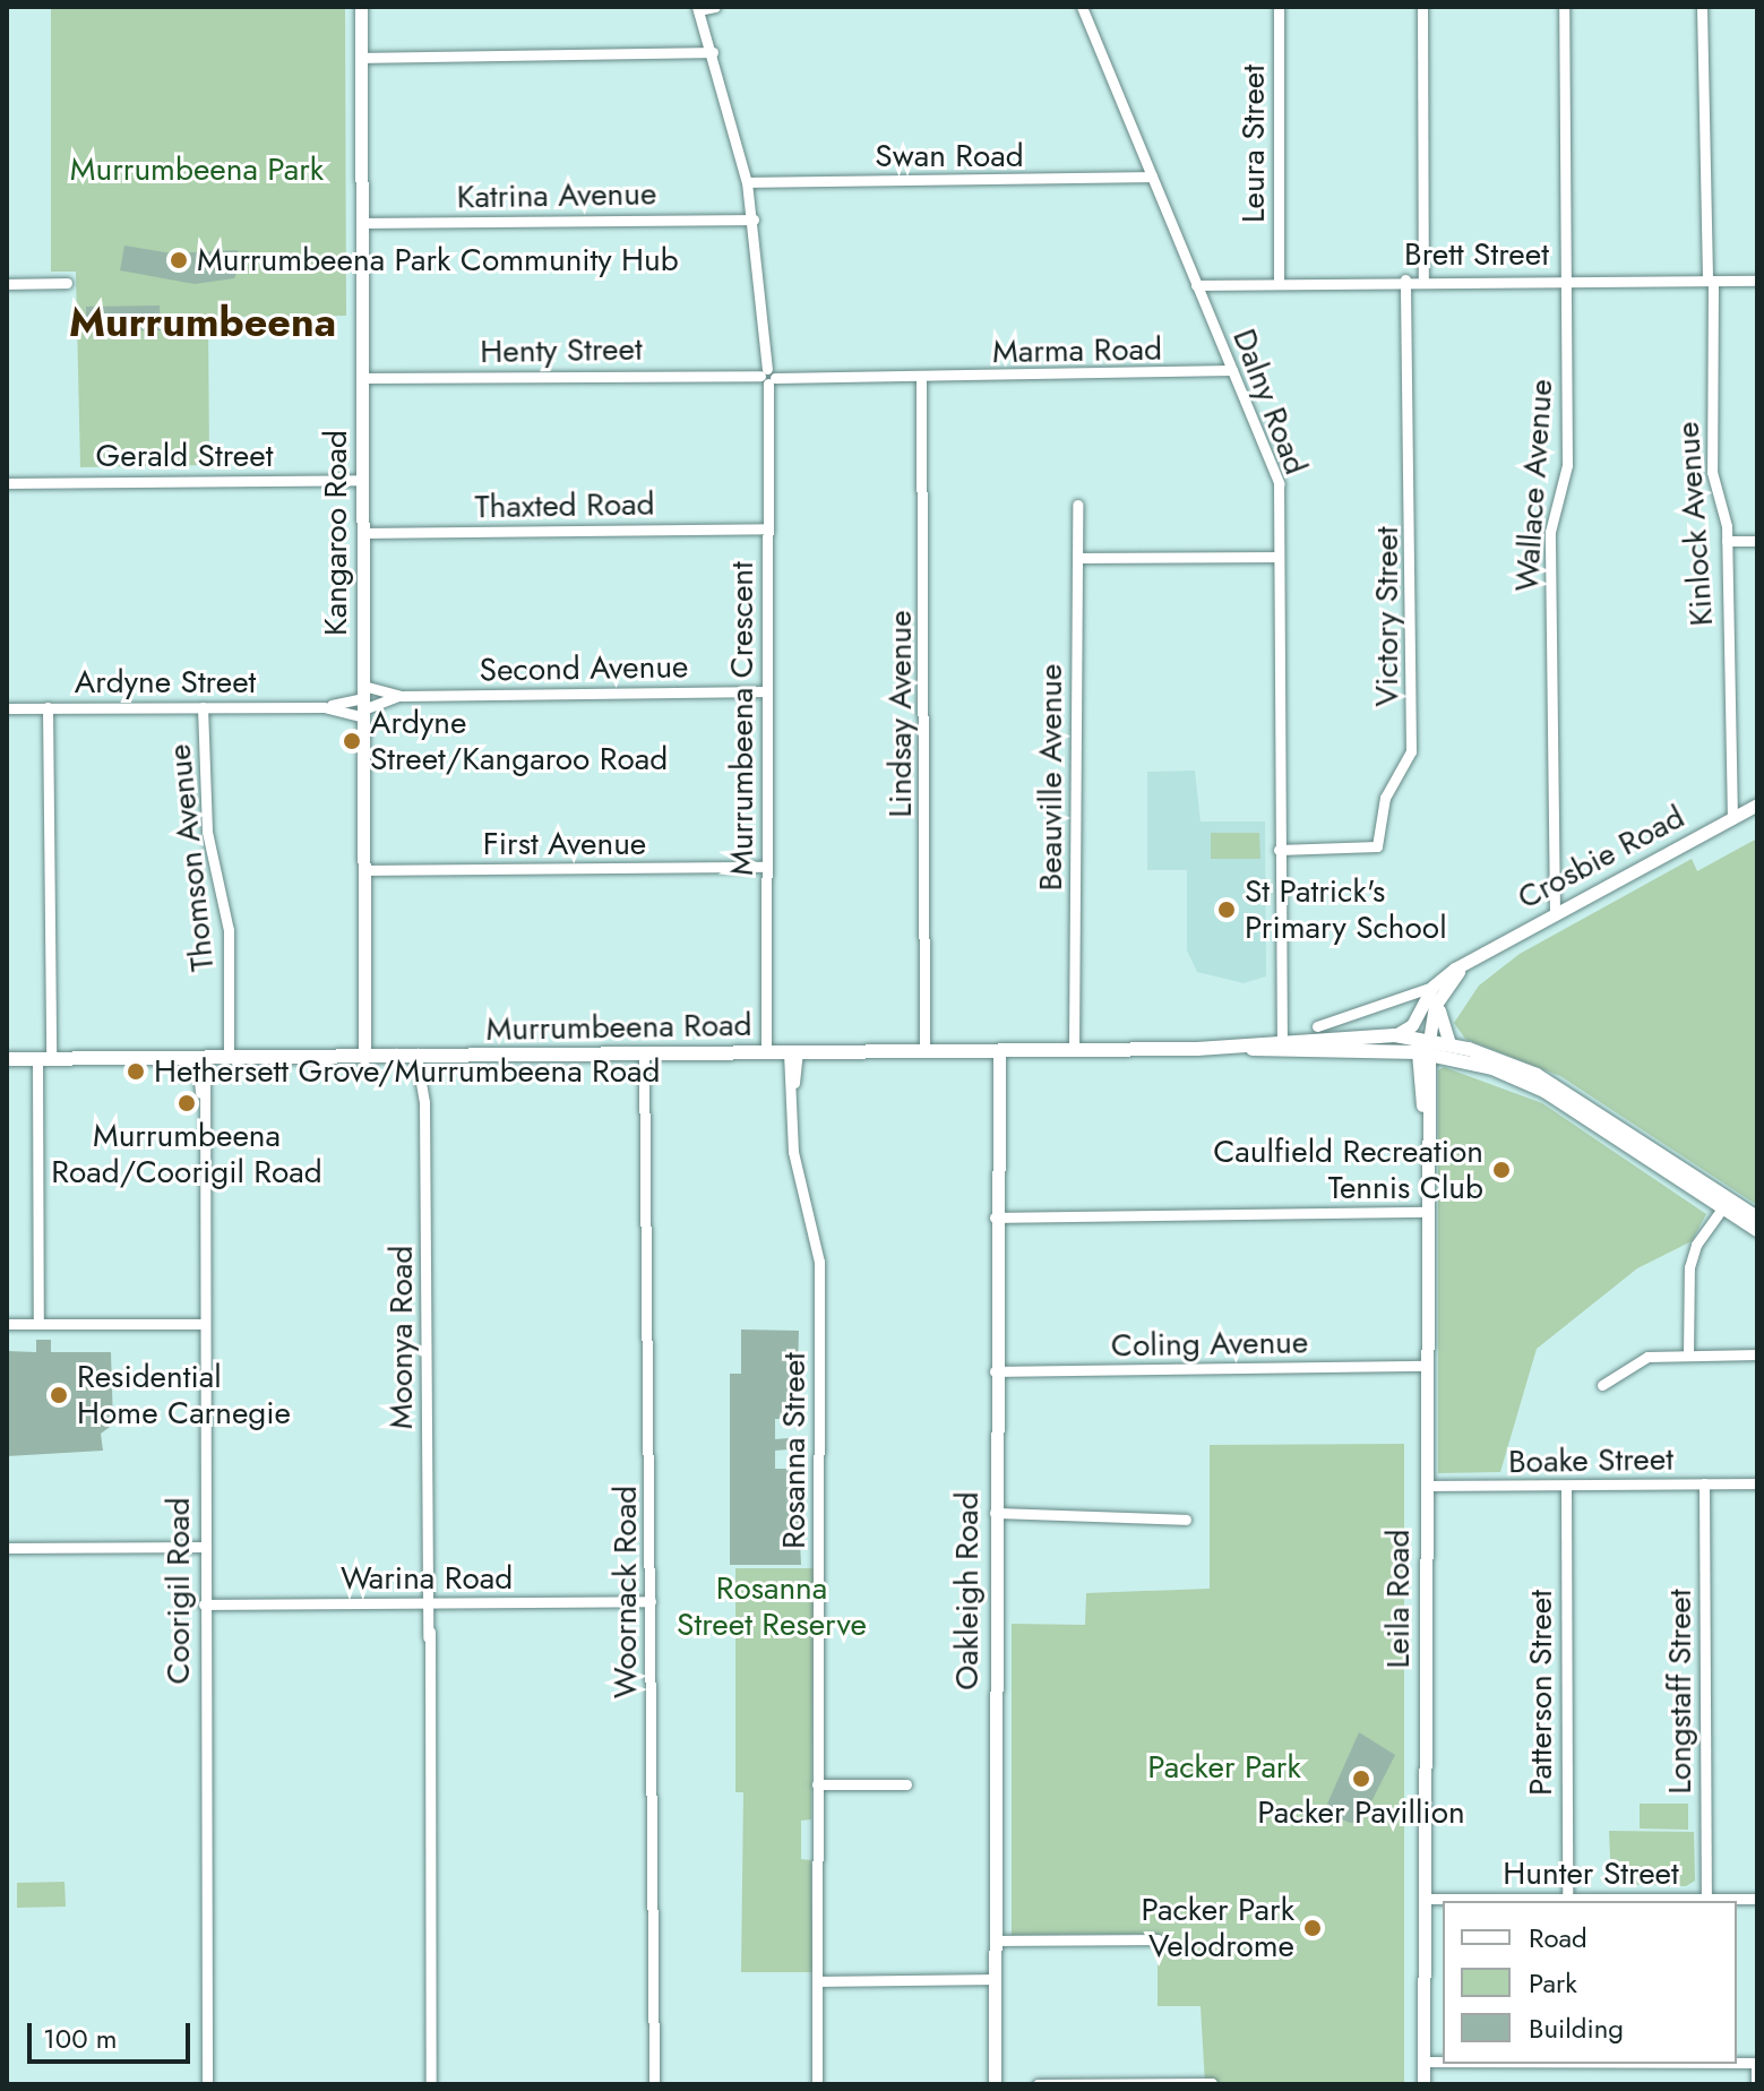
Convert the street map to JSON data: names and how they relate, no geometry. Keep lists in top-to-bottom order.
{
  "streets": {
    "main road": ["Murrumbeena Road"],
    "street": [
      "Leura Street",
      "Swan Road",
      "Katrina Avenue",
      "Brett Street",
      "Henty Street",
      "Marma Road",
      "Dalny Road",
      "Gerald Street",
      "Wallace Avenue",
      "Thaxted Road",
      "Kinlock Avenue",
      "Kangaroo Road",
      "Victory Street",
      "Second Avenue",
      "Ardyne Street",
      "Lindsay Avenue",
      "Murrumbeena Crescent",
      "Beauville Avenue",
      "First Avenue",
      "Thomson Avenue",
      "Crosbie Road",
      "Moonya Road",
      "Coling Avenue",
      "Rosanna Street",
      "Boake Street",
      "Warina Road",
      "Coorigil Road",
      "Oakleigh Road",
      "Woornack Road",
      "Leila Road",
      "Longstaff Street",
      "Patterson Street",
      "Hunter Street"
    ]
  },
  "crossings": [
    ["Leura Street", "Brett Street"],
    ["Swan Road", "Dalny Road"],
    ["Swan Road", "Murrumbeena Crescent"],
    ["Katrina Avenue", "Kangaroo Road"],
    ["Katrina Avenue", "Murrumbeena Crescent"],
    ["Brett Street", "Dalny Road"],
    ["Brett Street", "Wallace Avenue"],
    ["Brett Street", "Kinlock Avenue"],
    ["Brett Street", "Victory Street"],
    ["Henty Street", "Marma Road"],
    ["Henty Street", "Kangaroo Road"],
    ["Henty Street", "Lindsay Avenue"],
    ["Henty Street", "Murrumbeena Crescent"],
    ["Marma Road", "Dalny Road"],
    ["Marma Road", "Lindsay Avenue"],
    ["Dalny Road", "Victory Street"],
    ["Dalny Road", "Murrumbeena Road"],
    ["Gerald Street", "Kangaroo Road"],
    ["Wallace Avenue", "Crosbie Road"],
    ["Thaxted Road", "Kangaroo Road"],
    ["Thaxted Road", "Murrumbeena Crescent"],
    ["Kinlock Avenue", "Crosbie Road"],
    ["Kangaroo Road", "Second Avenue"],
    ["Kangaroo Road", "Ardyne Street"],
    ["Kangaroo Road", "First Avenue"],
    ["Kangaroo Road", "Murrumbeena Road"],
    ["Second Avenue", "Ardyne Street"],
    ["Second Avenue", "Murrumbeena Crescent"],
    ["Ardyne Street", "Thomson Avenue"],
    ["Lindsay Avenue", "Murrumbeena Road"],
    ["Murrumbeena Crescent", "First Avenue"],
    ["Murrumbeena Crescent", "Murrumbeena Road"],
    ["Beauville Avenue", "Murrumbeena Road"],
    ["Thomson Avenue", "Murrumbeena Road"],
    ["Crosbie Road", "Leila Road"],
    ["Murrumbeena Road", "Moonya Road"],
    ["Murrumbeena Road", "Rosanna Street"],
    ["Murrumbeena Road", "Coorigil Road"],
    ["Murrumbeena Road", "Oakleigh Road"],
    ["Murrumbeena Road", "Woornack Road"],
    ["Murrumbeena Road", "Leila Road"],
    ["Moonya Road", "Warina Road"],
    ["Coling Avenue", "Oakleigh Road"],
    ["Coling Avenue", "Leila Road"],
    ["Boake Street", "Leila Road"],
    ["Boake Street", "Longstaff Street"],
    ["Boake Street", "Patterson Street"],
    ["Warina Road", "Coorigil Road"],
    ["Warina Road", "Woornack Road"],
    ["Leila Road", "Hunter Street"],
    ["Longstaff Street", "Hunter Street"],
    ["Patterson Street", "Hunter Street"]
  ],
  "districts": ["Murrumbeena"],
  "parks": ["Murrumbeena Park", "Rosanna Street Reserve", "Packer Park"],
  "places": [
    "Murrumbeena Park Community Hub",
    "Ardyne Street/Kangaroo Road",
    "St Patrick's Primary School",
    "Hethersett Grove/Murrumbeena Road",
    "Murrumbeena Road/Coorigil Road",
    "Caulfield Recreation Tennis Club",
    "Residential Home Carnegie",
    "Packer Pavillion",
    "Packer Park Velodrome"
  ],
  "legend": ["Road", "Park", "Building"],
  "scale_bar": "100 m"
}
